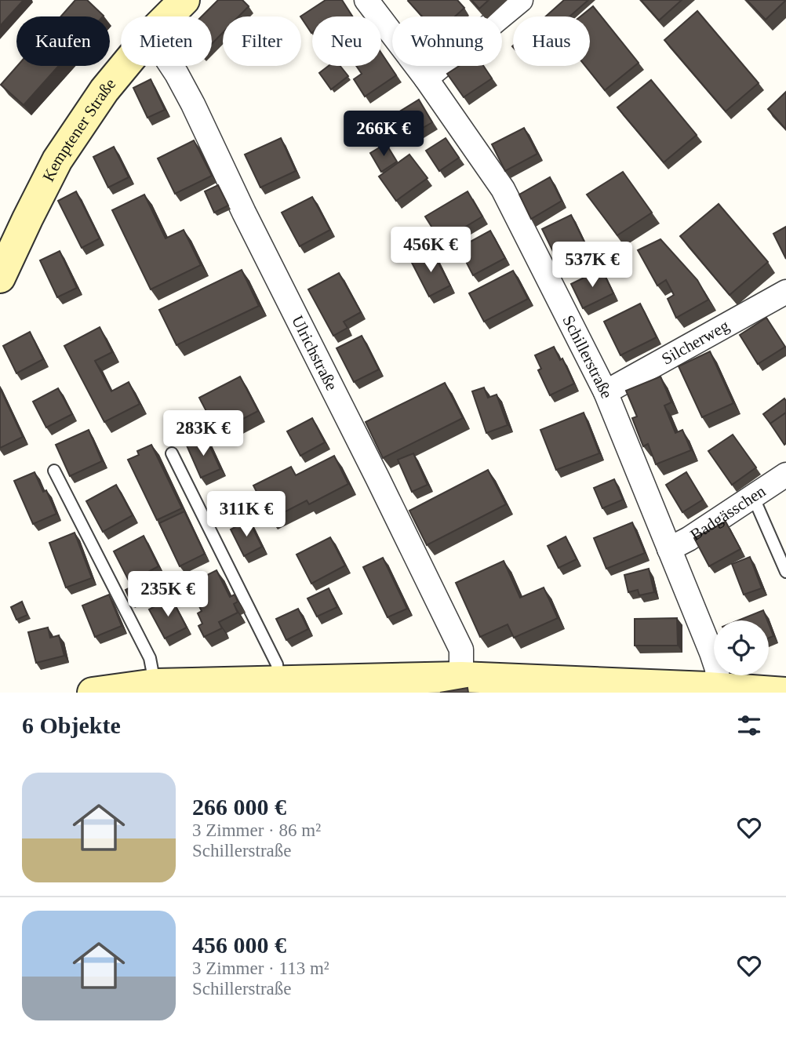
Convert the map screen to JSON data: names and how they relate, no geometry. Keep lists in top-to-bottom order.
{
  "streets": {
    "street": [
      "Kemptener Straße",
      "Silcherweg",
      "Ulrichstraße",
      "Schillerstraße",
      "Badgässchen"
    ]
  },
  "crossings": [
    ["Silcherweg", "Schillerstraße"],
    ["Schillerstraße", "Badgässchen"]
  ],
  "page": {
    "chip": [
      "Kaufen",
      "Mieten",
      "Filter",
      "Neu",
      "Wohnung",
      "Haus"
    ],
    "price": [
      "266K €",
      "456K €",
      "537K €",
      "283K €",
      "311K €",
      "235K €"
    ],
    "heading": "6 Objekte",
    "list": [
      {
        "name": "266 000 €",
        "note": "3 Zimmer · 86 m² · Schillerstraße"
      },
      {
        "name": "456 000 €",
        "note": "3 Zimmer · 113 m² · Schillerstraße"
      }
    ]
  }
}
